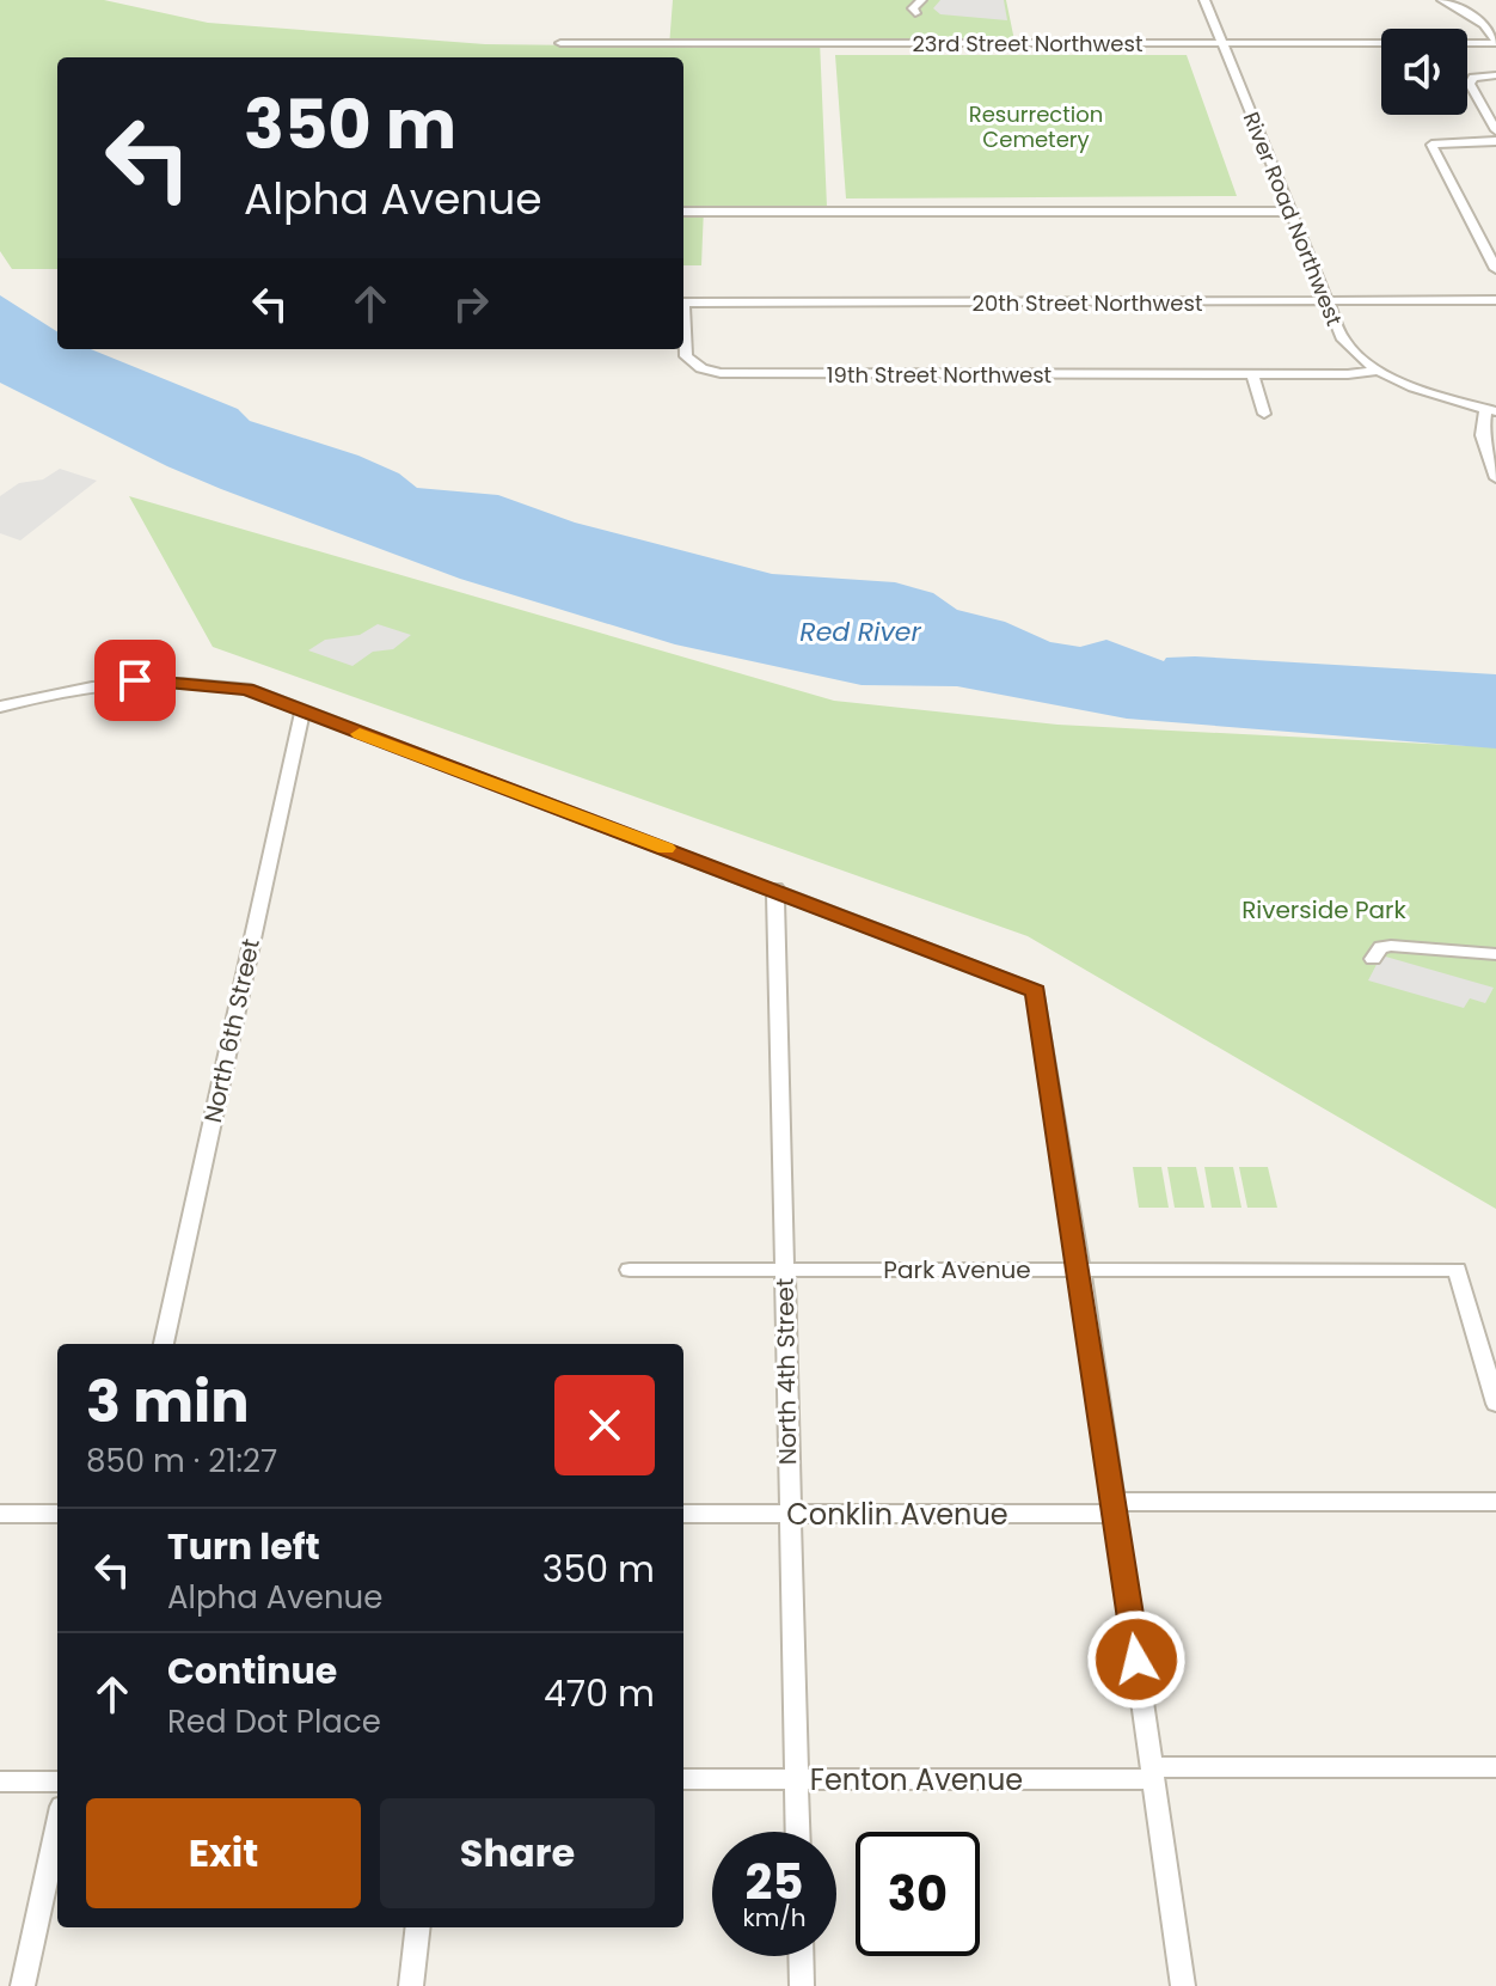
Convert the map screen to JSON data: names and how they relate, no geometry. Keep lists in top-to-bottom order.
{
  "streets": {
    "street": [
      "23rd Street Northwest",
      "River Road Northwest",
      "20th Street Northwest",
      "19th Street Northwest",
      "North 6th Street",
      "Park Avenue",
      "North 4th Street",
      "Conklin Avenue",
      "Fenton Avenue"
    ]
  },
  "crossings": [
    ["23rd Street Northwest", "River Road Northwest"],
    ["River Road Northwest", "20th Street Northwest"],
    ["River Road Northwest", "19th Street Northwest"],
    ["Park Avenue", "North 4th Street"],
    ["North 4th Street", "Conklin Avenue"],
    ["North 4th Street", "Fenton Avenue"]
  ],
  "water": ["Red River"],
  "parks": ["Resurrection Cemetery", "Riverside Park"],
  "page": {
    "turn": ["350 m", "Alpha Avenue"],
    "heading": ["3 min", "850 m · 21:27"],
    "list": [
      {
        "name": "Turn left",
        "note": "Alpha Avenue",
        "value": "350 m"
      },
      {
        "name": "Continue",
        "note": "Red Dot Place",
        "value": "470 m"
      }
    ],
    "buttons": ["Exit", "Share"],
    "speed": "25 km/h",
    "limit": "30"
  }
}
